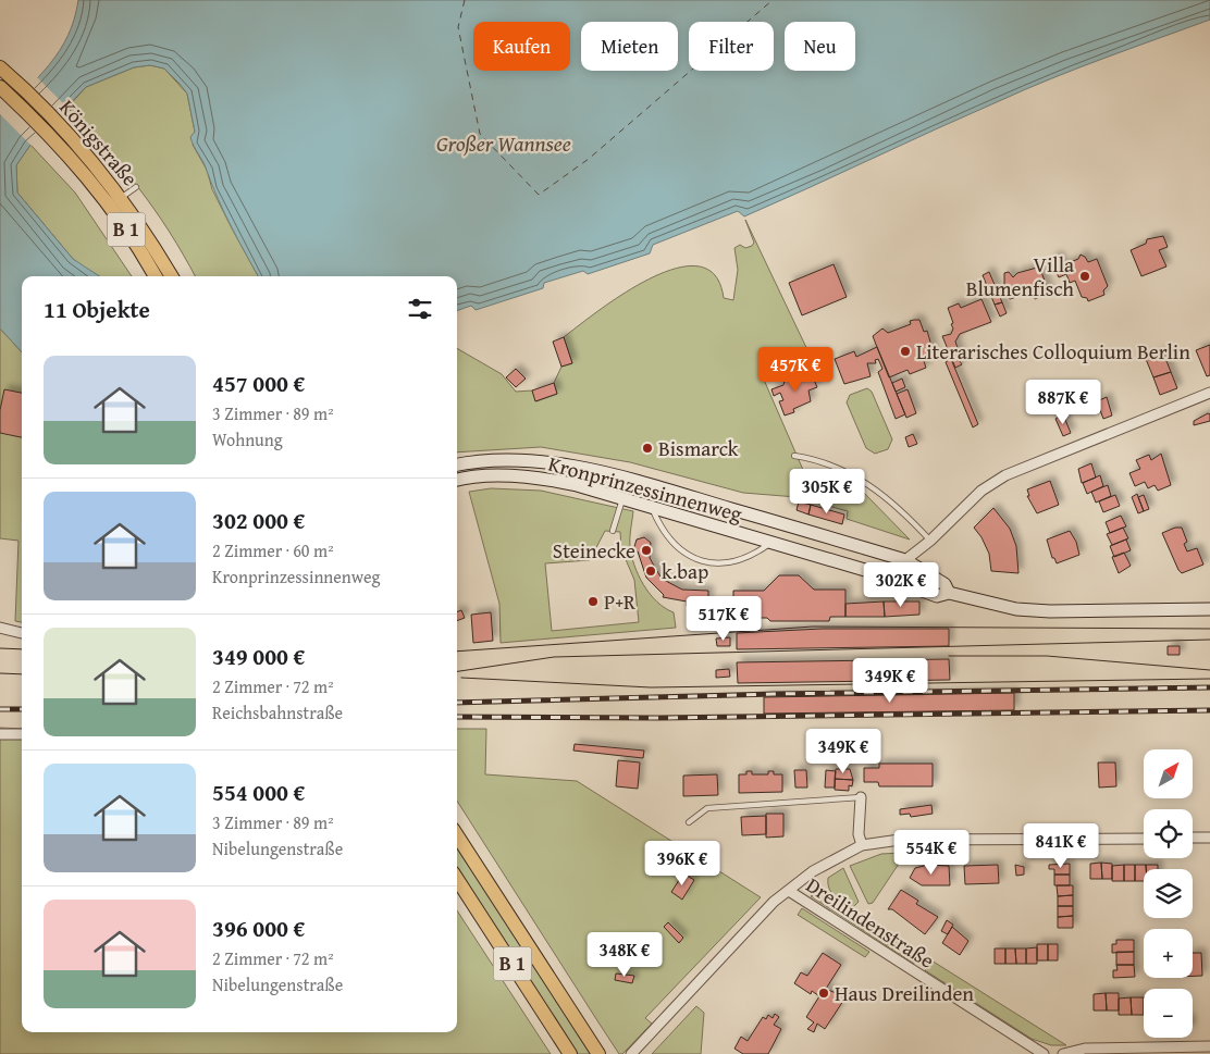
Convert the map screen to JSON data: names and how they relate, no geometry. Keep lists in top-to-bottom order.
{
  "streets": {
    "main road": ["Königstraße", "B 1", "Kronprinzessinnenweg"],
    "street": ["Dreilindenstraße"]
  },
  "water": ["Großer Wannsee"],
  "places": [
    "Villa Blumenfisch",
    "Literarisches Colloquium Berlin",
    "Bismarck",
    "Steinecke",
    "k.bap",
    "P+R",
    "Haus Dreilinden"
  ],
  "north": "top right",
  "page": {
    "chip": [
      "Kaufen",
      "Mieten",
      "Filter",
      "Neu"
    ],
    "heading": "11 Objekte",
    "list": [
      {
        "name": "457 000 €",
        "note": "3 Zimmer · 89 m² · Wohnung"
      },
      {
        "name": "302 000 €",
        "note": "2 Zimmer · 60 m² · Kronprinzessinnenweg"
      },
      {
        "name": "349 000 €",
        "note": "2 Zimmer · 72 m² · Reichsbahnstraße"
      },
      {
        "name": "554 000 €",
        "note": "3 Zimmer · 89 m² · Nibelungenstraße"
      },
      {
        "name": "396 000 €",
        "note": "2 Zimmer · 72 m² · Nibelungenstraße"
      }
    ],
    "price": [
      "457K €",
      "887K €",
      "305K €",
      "302K €",
      "517K €",
      "349K €",
      "349K €",
      "841K €",
      "554K €",
      "396K €",
      "348K €"
    ],
    "map_buttons": ["+", "−"]
  }
}
